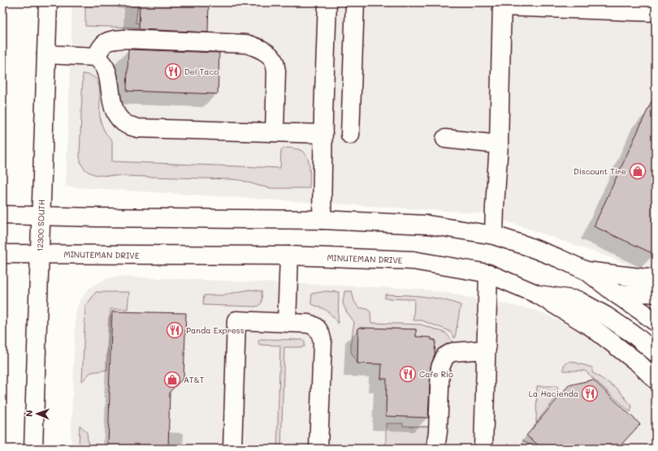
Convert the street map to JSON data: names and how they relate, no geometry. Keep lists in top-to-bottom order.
{
  "streets": {
    "main road": ["12300 SOUTH", "MINUTEMAN DRIVE"]
  },
  "crossings": [
    ["12300 SOUTH", "MINUTEMAN DRIVE"]
  ],
  "places": {
    "restaurant": [
      "Del Taco",
      "Panda Express",
      "Cafe Rio",
      "La Hacienda"
    ],
    "shop": ["Discount Tire", "AT&T"]
  },
  "north": "left"
}
